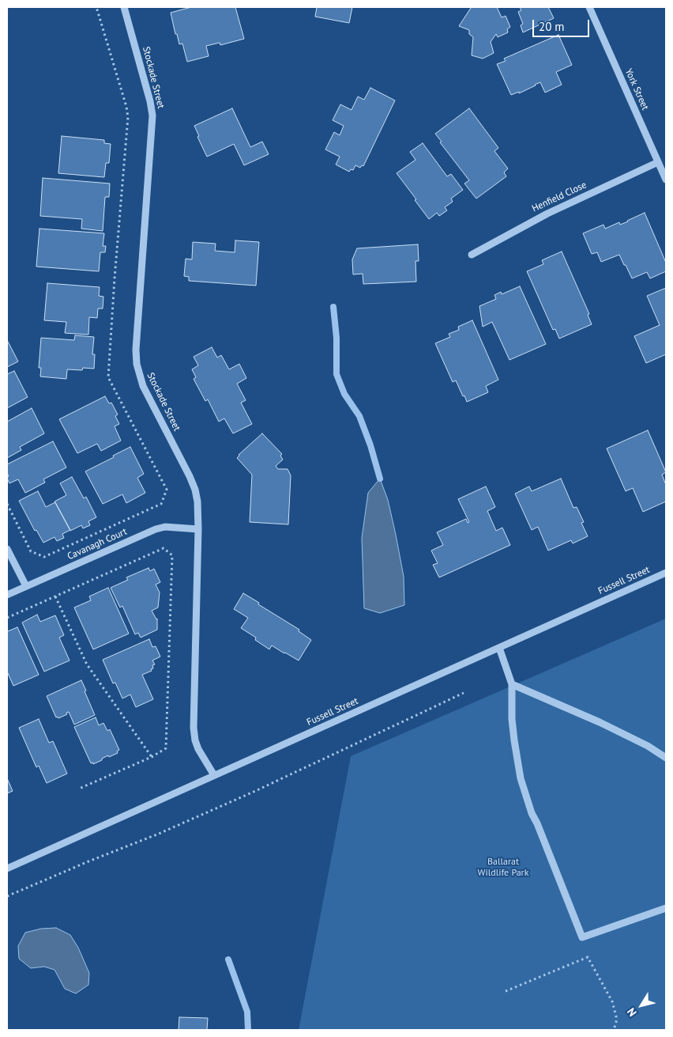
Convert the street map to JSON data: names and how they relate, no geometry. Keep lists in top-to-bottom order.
{
  "streets": {
    "street": [
      "Stockade Street",
      "York Street",
      "Henfield Close",
      "Cavanagh Court",
      "Fussell Street"
    ]
  },
  "crossings": [
    ["Stockade Street", "Cavanagh Court"],
    ["Stockade Street", "Fussell Street"],
    ["York Street", "Henfield Close"]
  ],
  "parks": ["Ballarat Wildlife Park"],
  "scale_bar": "20 m",
  "north": "bottom left"
}
